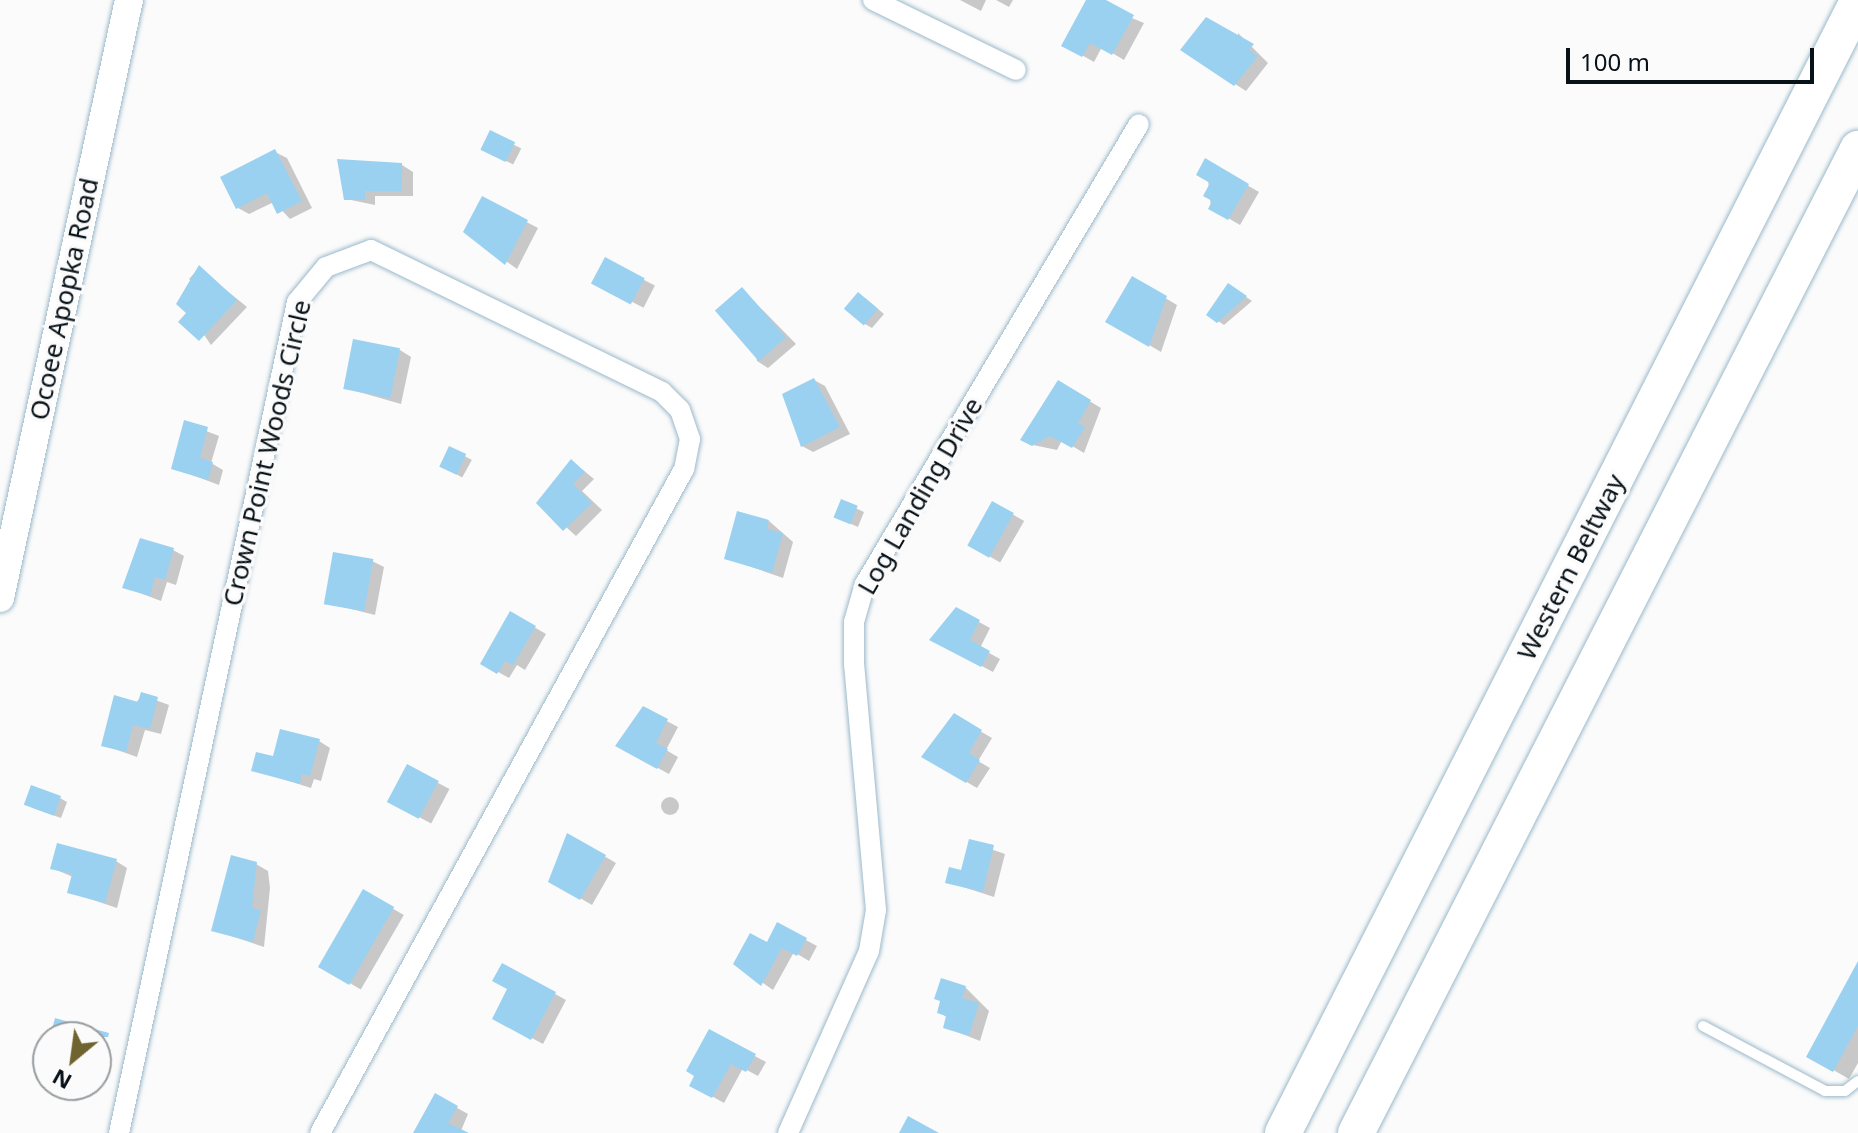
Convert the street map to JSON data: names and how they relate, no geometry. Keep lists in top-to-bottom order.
{
  "streets": {
    "highway": ["Western Beltway"],
    "main road": ["Ocoee Apopka Road"],
    "street": ["Crown Point Woods Circle", "Log Landing Drive"]
  },
  "scale_bar": "100 m",
  "north": "bottom left"
}
